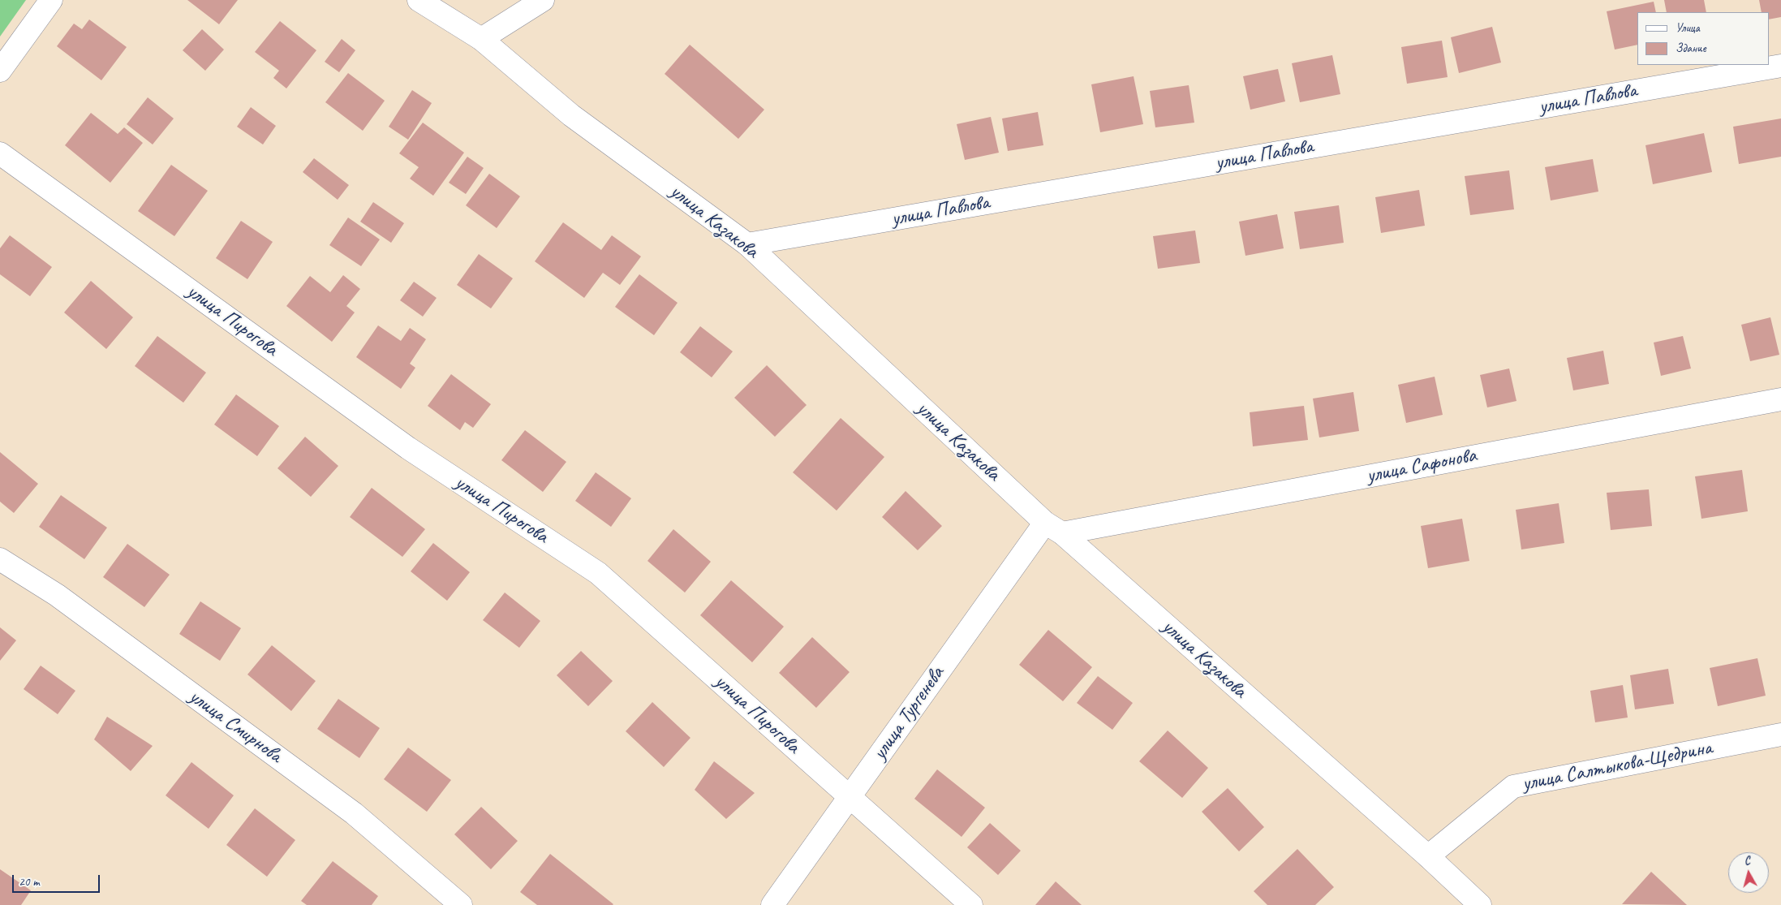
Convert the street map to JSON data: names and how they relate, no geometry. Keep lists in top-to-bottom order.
{
  "streets": {
    "street": [
      "улица Павлова",
      "улица Казакова",
      "улица Пирогова",
      "улица Сафонова",
      "улица Тургенева",
      "улица Смирнова",
      "улица Салтыкова-Щедрина"
    ]
  },
  "crossings": [
    ["улица Павлова", "улица Казакова"],
    ["улица Казакова", "улица Сафонова"],
    ["улица Казакова", "улица Тургенева"],
    ["улица Казакова", "улица Салтыкова-Щедрина"],
    ["улица Пирогова", "улица Тургенева"],
    ["улица Сафонова", "улица Тургенева"]
  ],
  "legend": ["Улица", "Здание"],
  "scale_bar": "20 m",
  "north": "top"
}
